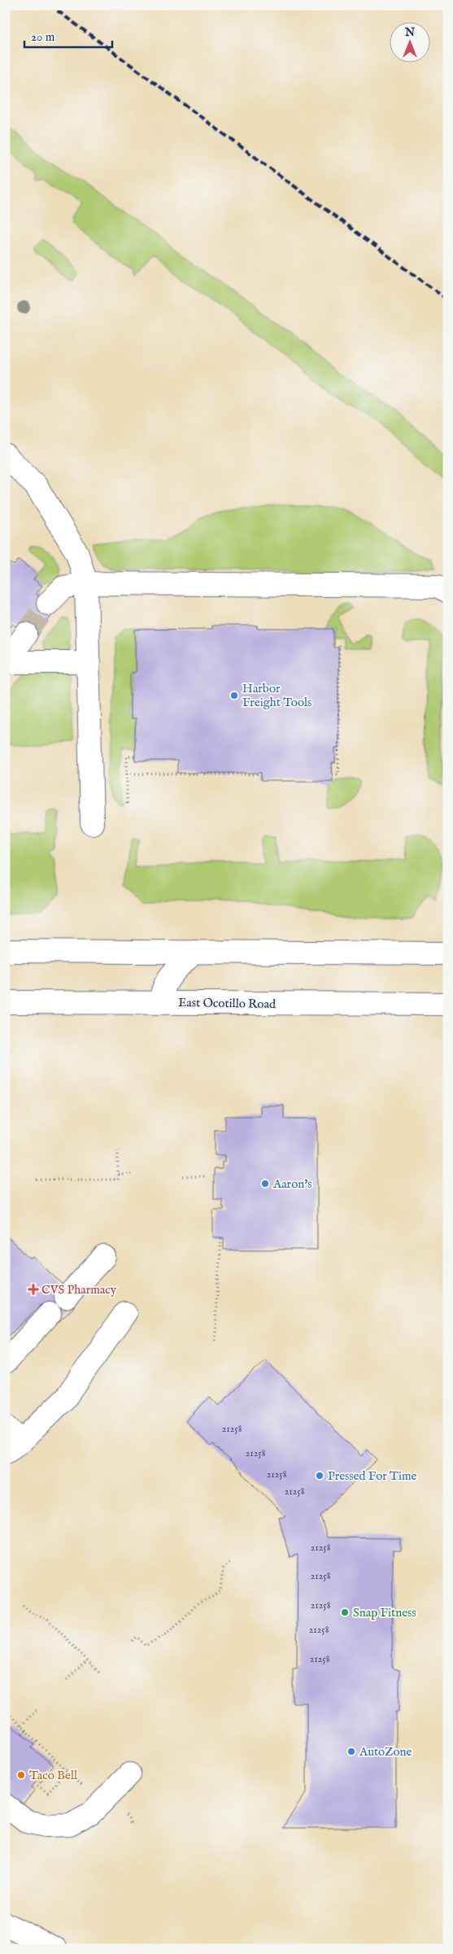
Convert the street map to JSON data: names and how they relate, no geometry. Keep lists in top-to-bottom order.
{
  "streets": {
    "main road": ["East Ocotillo Road"]
  },
  "places": {
    "other": [
      "Harbor Freight Tools",
      "Aaron's",
      "Pressed For Time",
      "Snap Fitness",
      "AutoZone",
      "Taco Bell"
    ],
    "health": ["CVS Pharmacy"]
  },
  "house_numbers": [
    "21258",
    "21258",
    "21258",
    "21258",
    "21258",
    "21258",
    "21258",
    "21258",
    "21258"
  ],
  "scale_bar": "20 m",
  "north": "top"
}
